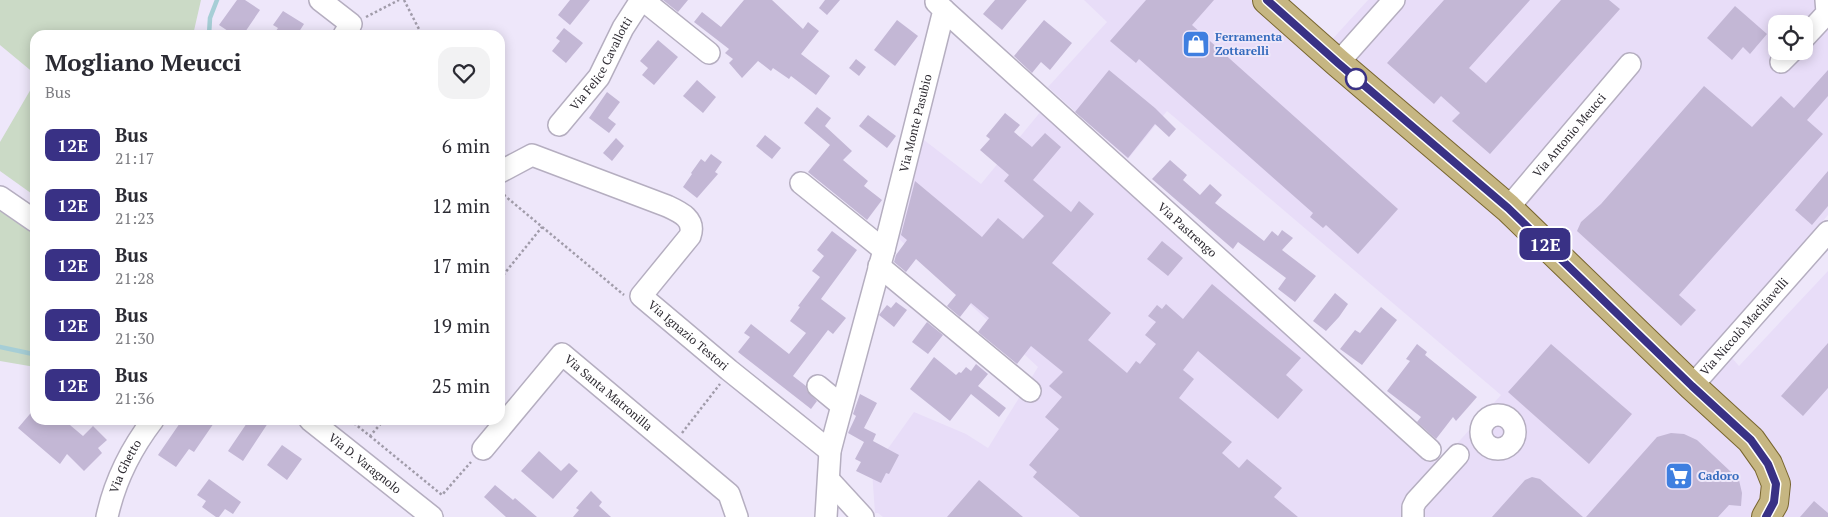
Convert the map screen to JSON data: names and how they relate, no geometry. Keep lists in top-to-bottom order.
{
  "streets": {
    "main road": ["Via Niccolò Machiavelli"],
    "street": [
      "Via Felice Cavallotti",
      "Via Monte Pasubio",
      "Via Antonio Meucci",
      "Via Pastrengo",
      "Via Ignazio Testori",
      "Via Santa Matronilla",
      "Via D. Varagnolo",
      "Via Ghetto"
    ]
  },
  "crossings": [
    ["Via Monte Pasubio", "Via Pastrengo"],
    ["Via Monte Pasubio", "Via Ignazio Testori"]
  ],
  "places": {
    "shop": ["Ferramenta Zottarelli"],
    "supermarket": ["Cadoro"]
  },
  "lines": ["bus line 12E"],
  "page": {
    "on_map": "12E",
    "heading": ["Mogliano Meucci", "Bus"],
    "list": [
      {
        "mark": "12E",
        "name": "Bus",
        "note": "21:17",
        "value": "6 min"
      },
      {
        "mark": "12E",
        "name": "Bus",
        "note": "21:23",
        "value": "12 min"
      },
      {
        "mark": "12E",
        "name": "Bus",
        "note": "21:28",
        "value": "17 min"
      },
      {
        "mark": "12E",
        "name": "Bus",
        "note": "21:30",
        "value": "19 min"
      },
      {
        "mark": "12E",
        "name": "Bus",
        "note": "21:36",
        "value": "25 min"
      }
    ]
  }
}
